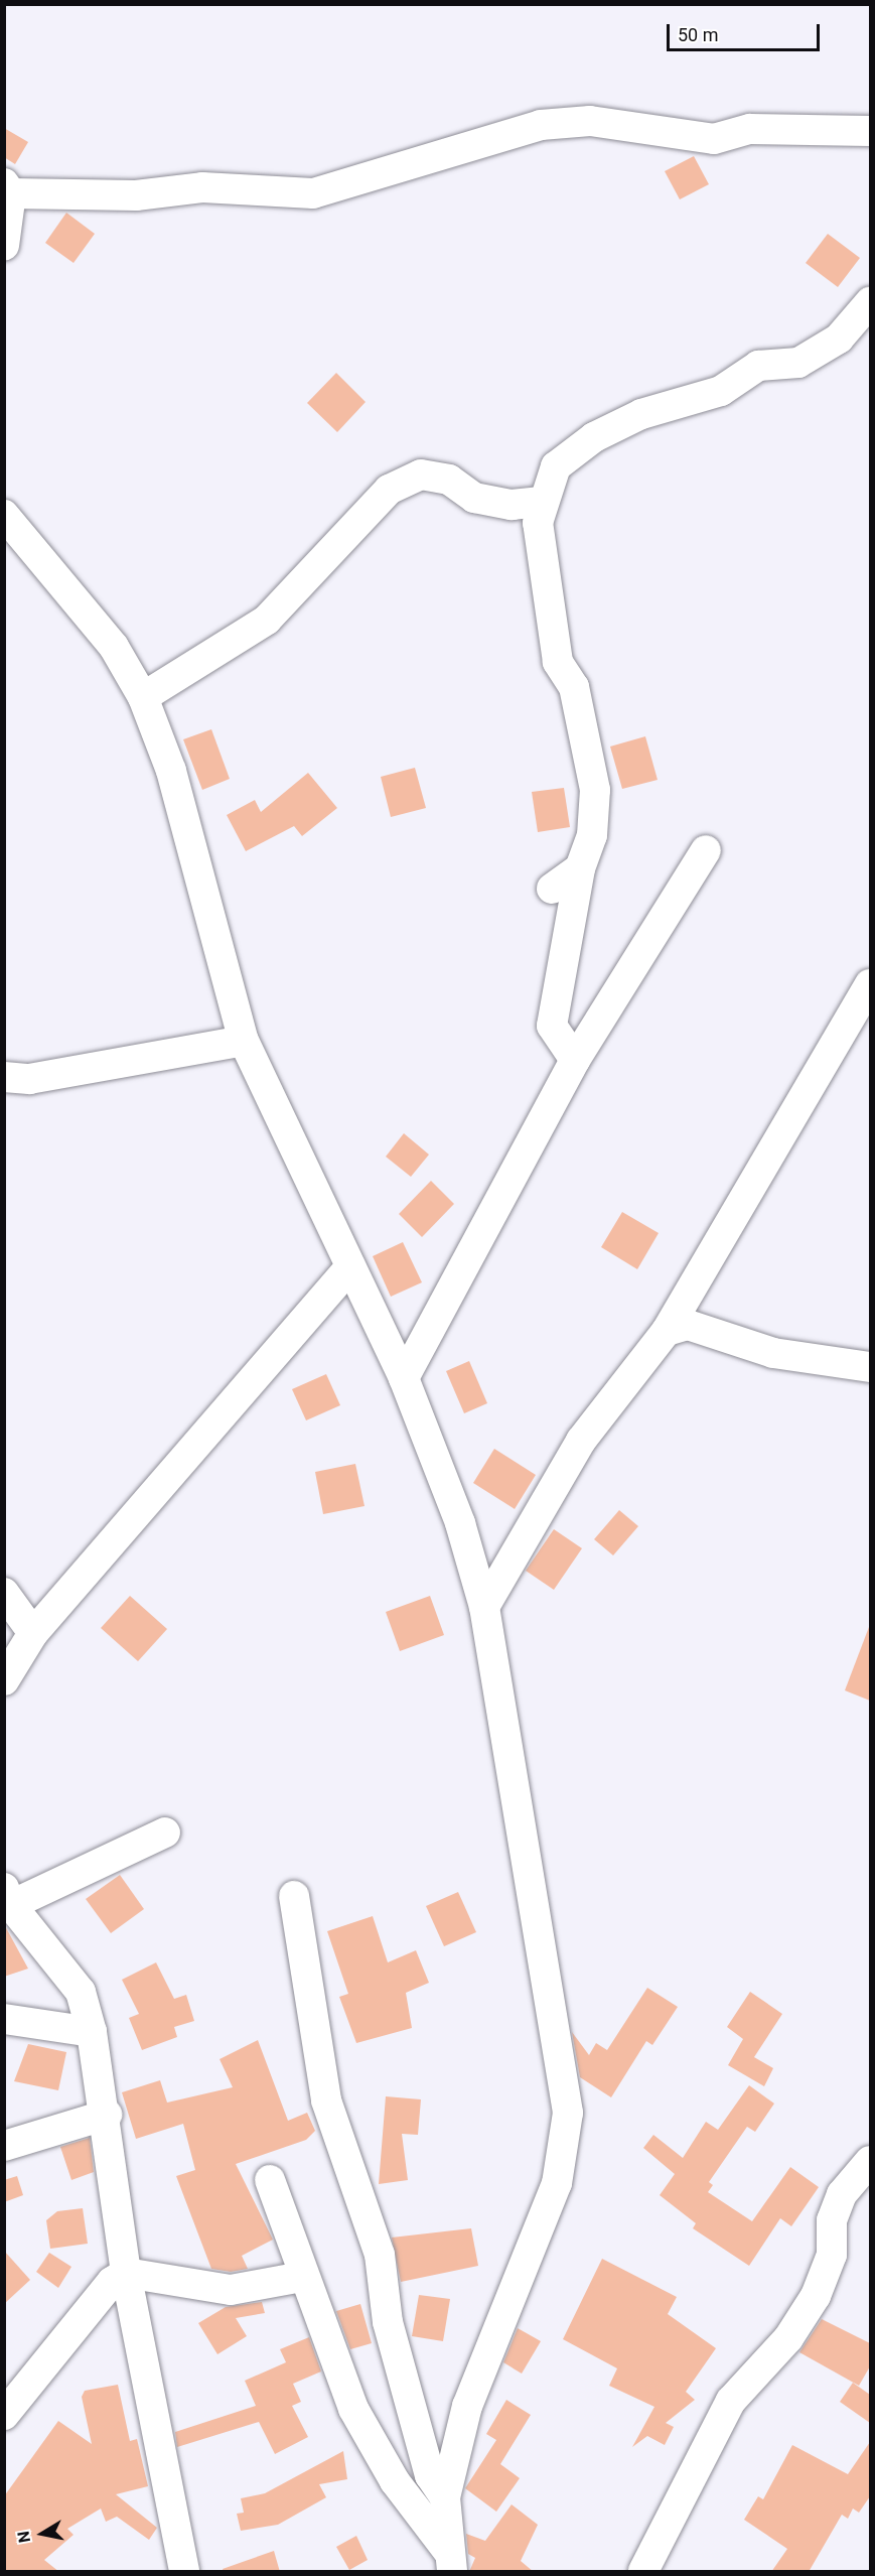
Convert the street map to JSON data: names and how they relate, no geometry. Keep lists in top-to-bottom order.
{
  "scale_bar": "50 m",
  "north": "left"
}
